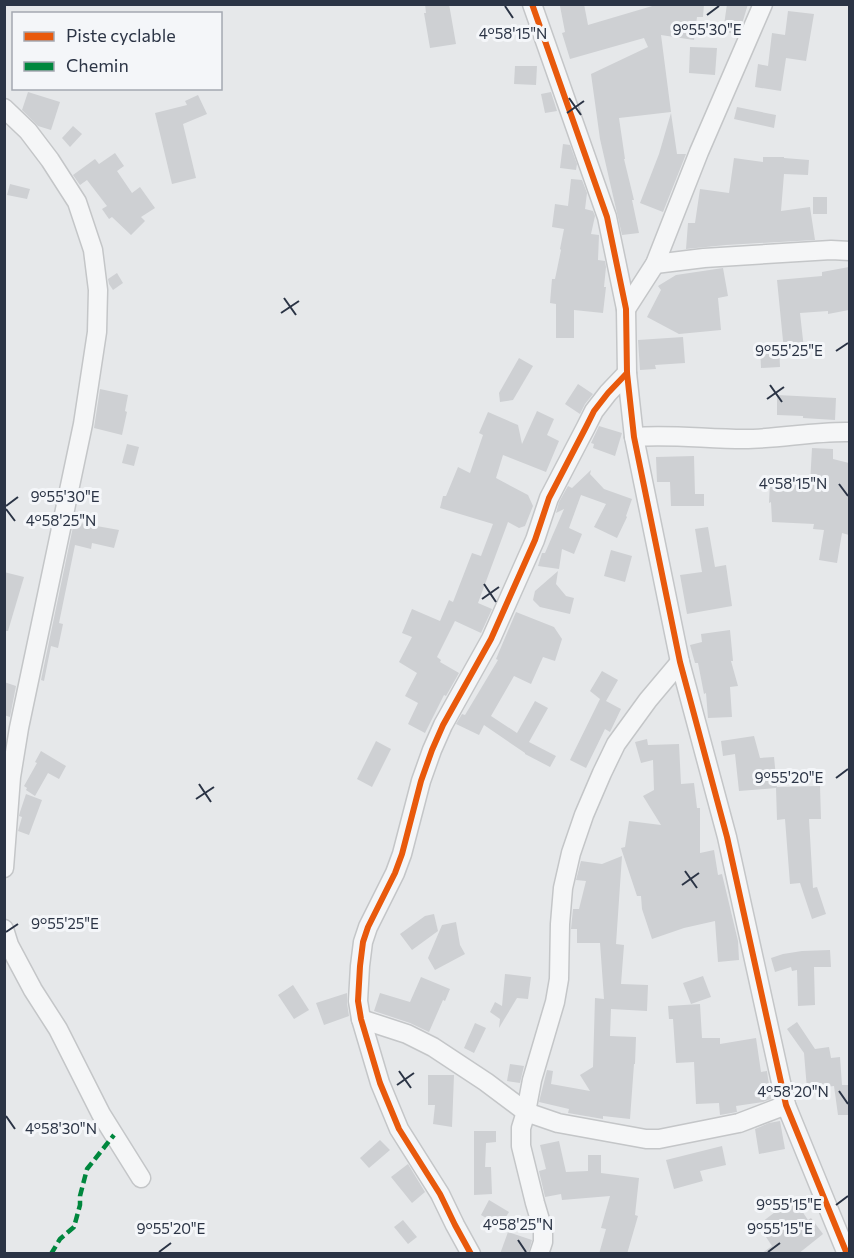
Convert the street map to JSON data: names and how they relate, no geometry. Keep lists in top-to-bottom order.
{
  "legend": ["Piste cyclable", "Chemin"],
  "coordinates": [
    "9°55'30\"E",
    "4°58'15\"N",
    "9°55'25\"E",
    "4°58'25\"N",
    "9°55'20\"E",
    "4°58'20\"N",
    "4°58'30\"N",
    "9°55'15\"E"
  ]
}
